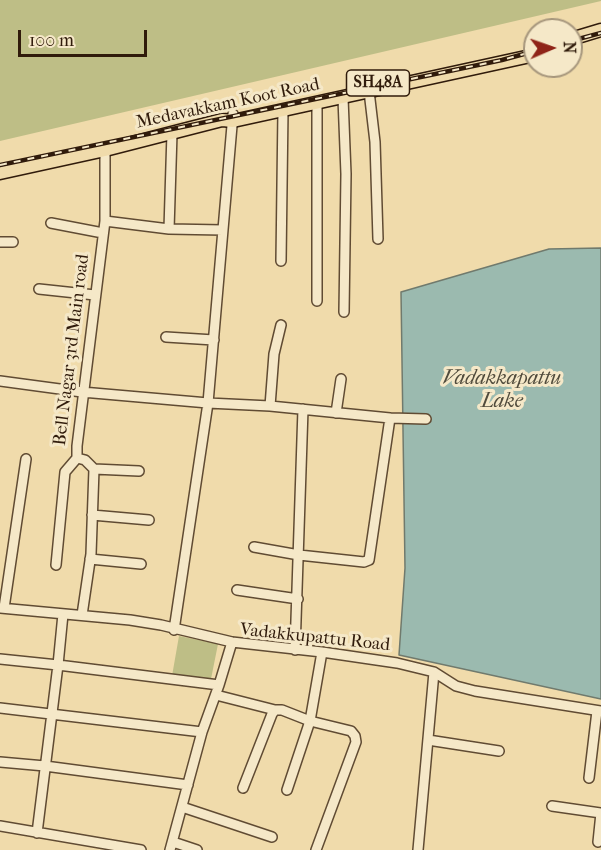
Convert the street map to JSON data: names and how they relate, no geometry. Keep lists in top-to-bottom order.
{
  "streets": {
    "main road": ["SH48A", "Medavakkam Koot Road"],
    "street": ["Bell Nagar 3rd Main road", "Vadakkupattu Road"]
  },
  "crossings": [
    ["SH48A", "Medavakkam Koot Road"],
    ["Medavakkam Koot Road", "Bell Nagar 3rd Main road"]
  ],
  "water": ["Vadakkapattu Lake"],
  "scale_bar": "100 m",
  "north": "right"
}
